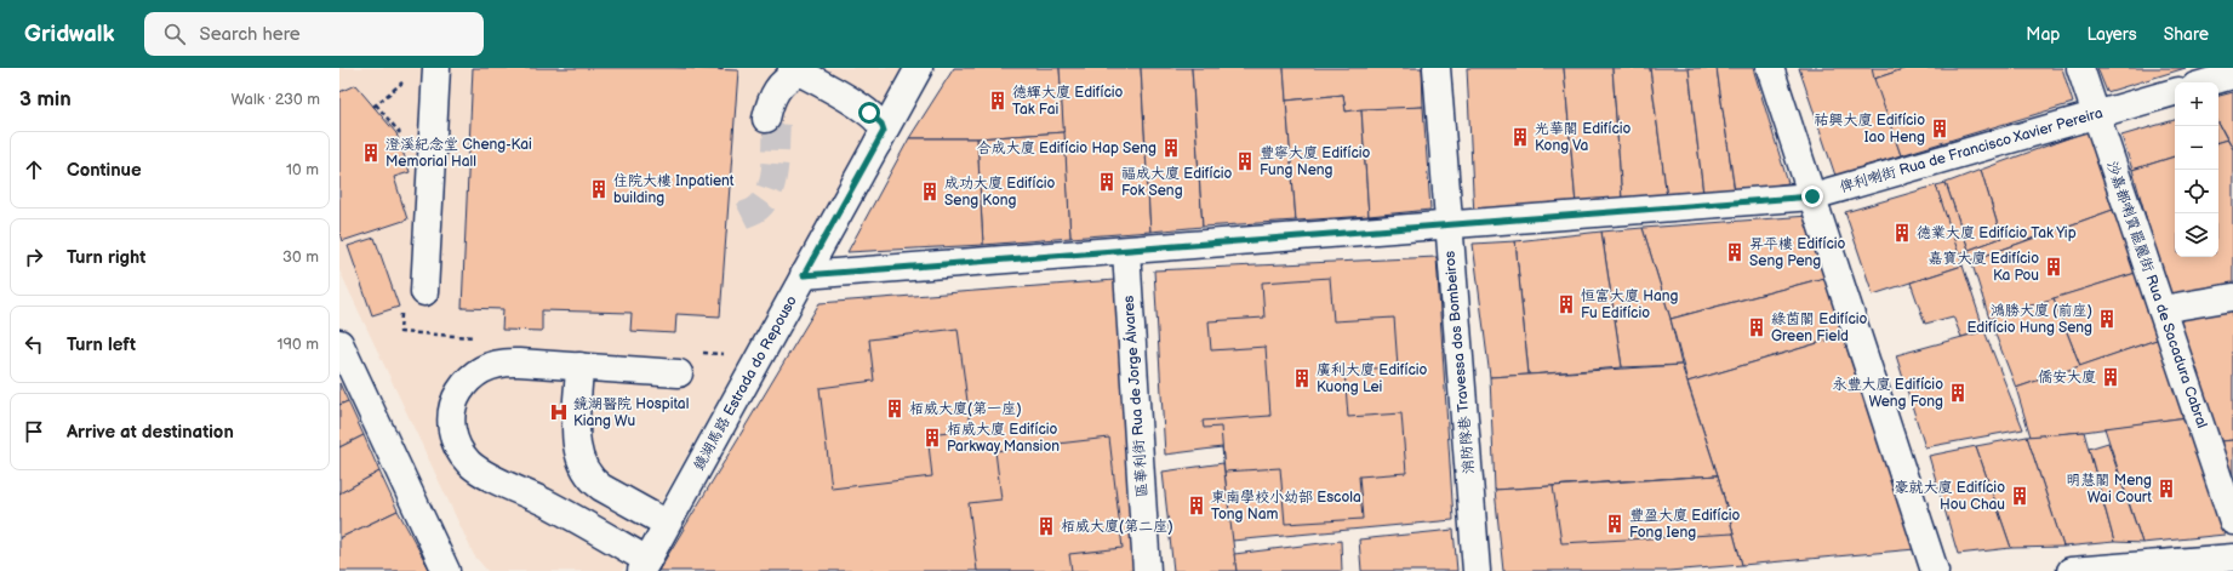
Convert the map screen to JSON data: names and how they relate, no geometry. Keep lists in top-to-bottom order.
{
  "streets": {
    "street": [
      "俾利喇街 Rua de Francisco Xavier Pereira",
      "沙嘉都喇賈罷麗街 Rua de Sacadura Cabral",
      "消防隊巷 Travessa dos Bombeiros",
      "鏡湖馬路 Estrada do Repouso",
      "區華利街 Rua de Jorge Álvares"
    ]
  },
  "crossings": [
    ["俾利喇街 Rua de Francisco Xavier Pereira", "沙嘉都喇賈罷麗街 Rua de Sacadura Cabral"],
    ["俾利喇街 Rua de Francisco Xavier Pereira", "消防隊巷 Travessa dos Bombeiros"],
    ["俾利喇街 Rua de Francisco Xavier Pereira", "鏡湖馬路 Estrada do Repouso"],
    ["俾利喇街 Rua de Francisco Xavier Pereira", "區華利街 Rua de Jorge Álvares"]
  ],
  "places": {
    "building": [
      "德輝大廈 Edifício Tak Fai",
      "祐興大廈 Edifício Iao Heng",
      "光華閣 Edifício Kong Va",
      "合成大廈 Edifício Hap Seng",
      "澄溪紀念堂 Cheng-Kai Memorial Hall",
      "豐寧大廈 Edifício Fung Neng",
      "福成大廈 Edifício Fok Seng",
      "住院大樓 Inpatient building",
      "成功大廈 Edifício Seng Kong",
      "德業大廈 Edifício Tak Yip",
      "昇平樓 Edifício Seng Peng",
      "嘉寶大廈 Edifício Ka Pou",
      "恒富大廈 Hang Fu Edifício",
      "鴻勝大廈 (前座) Edifício Hung Seng",
      "綠茵閣 Edifício Green Field",
      "僑安大廈",
      "廣利大廈 Edifício Kuong Lei",
      "永豐大廈 Edifício Weng Fong",
      "栢威大廈(第一座)",
      "栢威大廈 Edifício Parkway Mansion",
      "明慧閣 Meng Wai Court",
      "豪就大廈 Edifício Hou Chau",
      "東南學校小幼部 Escola Tong Nam",
      "豐盈大廈 Edifício Fong Ieng",
      "栢威大廈(第二座)"
    ],
    "hospital": ["鏡湖醫院 Hospital Kiang Wu"]
  },
  "page": {
    "header": "Gridwalk",
    "search": "Search here",
    "nav": ["Map", "Layers", "Share"],
    "heading": ["3 min", "Walk · 230 m"],
    "map_buttons": ["+", "−"],
    "list": [
      ["Continue", "10 m"],
      ["Turn right", "30 m"],
      ["Turn left", "190 m"],
      "Arrive at destination"
    ]
  }
}
